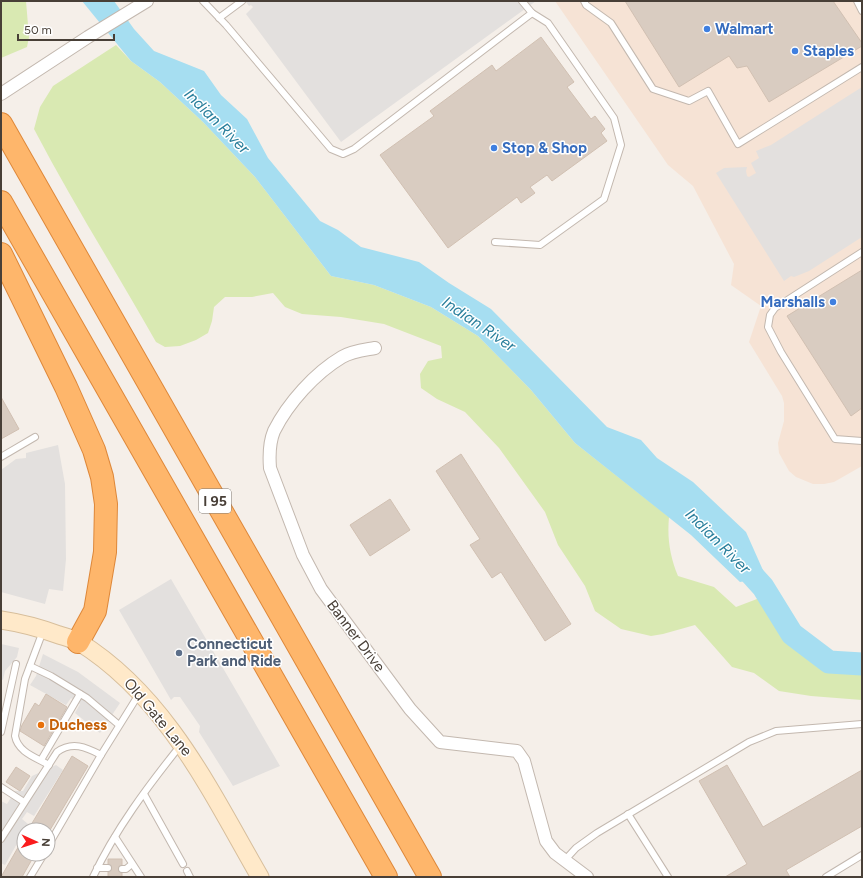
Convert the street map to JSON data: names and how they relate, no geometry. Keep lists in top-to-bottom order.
{
  "streets": {
    "highway": ["I 95"],
    "main road": ["Old Gate Lane"],
    "street": ["Banner Drive"]
  },
  "water": ["Indian River"],
  "places": [
    "Walmart",
    "Staples",
    "Stop & Shop",
    "Marshalls",
    "Connecticut Park and Ride",
    "Duchess"
  ],
  "scale_bar": "50 m",
  "north": "right"
}
